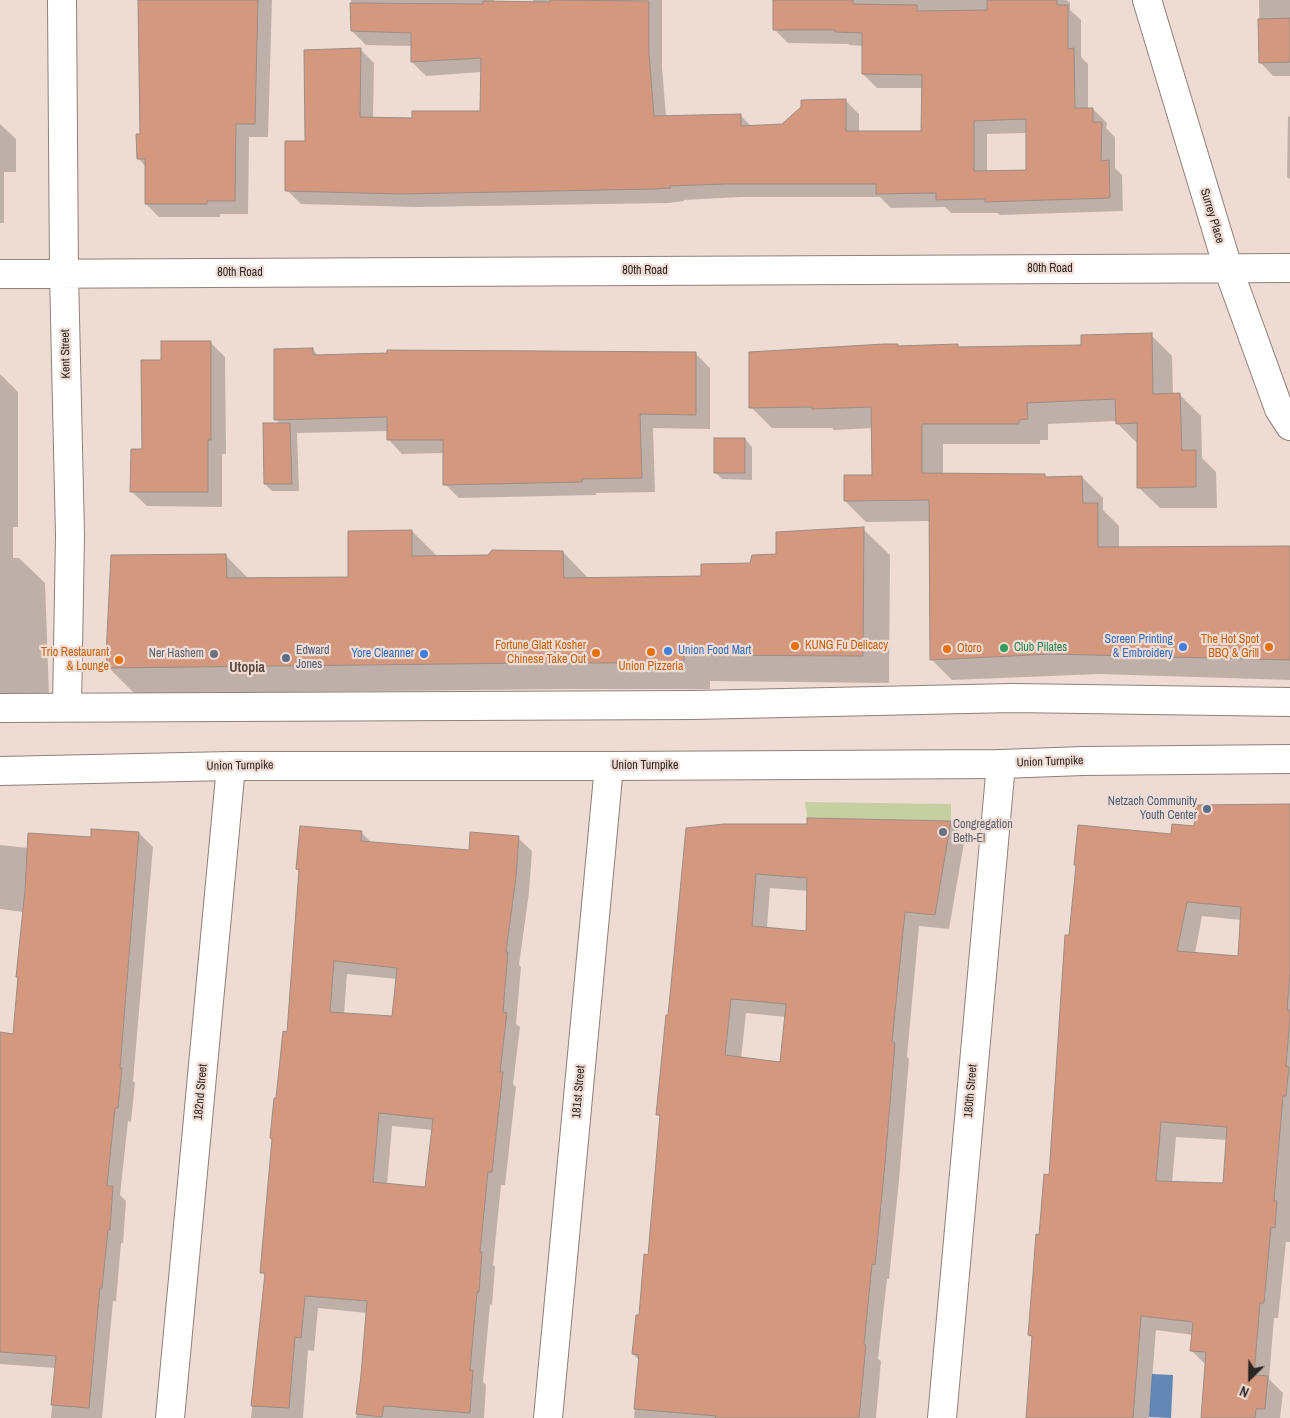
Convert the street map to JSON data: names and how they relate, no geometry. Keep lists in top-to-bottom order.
{
  "streets": {
    "street": [
      "Surrey Place",
      "80th Road",
      "Kent Street",
      "Union Turnpike",
      "180th Street",
      "182nd Street",
      "181st Street"
    ]
  },
  "crossings": [
    ["Surrey Place", "80th Road"],
    ["80th Road", "Kent Street"],
    ["Union Turnpike", "180th Street"],
    ["Union Turnpike", "182nd Street"],
    ["Union Turnpike", "181st Street"]
  ],
  "districts": ["Utopia"],
  "places": [
    "KUNG Fu Delicacy",
    "Screen Printing & Embroidery",
    "The Hot Spot BBQ & Grill",
    "Club Pilates",
    "Otoro",
    "Union Food Mart",
    "Union Pizzeria",
    "Fortune Glatt Kosher Chinese Take Out",
    "Ner Hashem",
    "Yore Cleanner",
    "Edward Jones",
    "Trio Restaurant & Lounge",
    "Netzach Community Youth Center",
    "Congregation Beth-El"
  ],
  "north": "bottom left"
}
